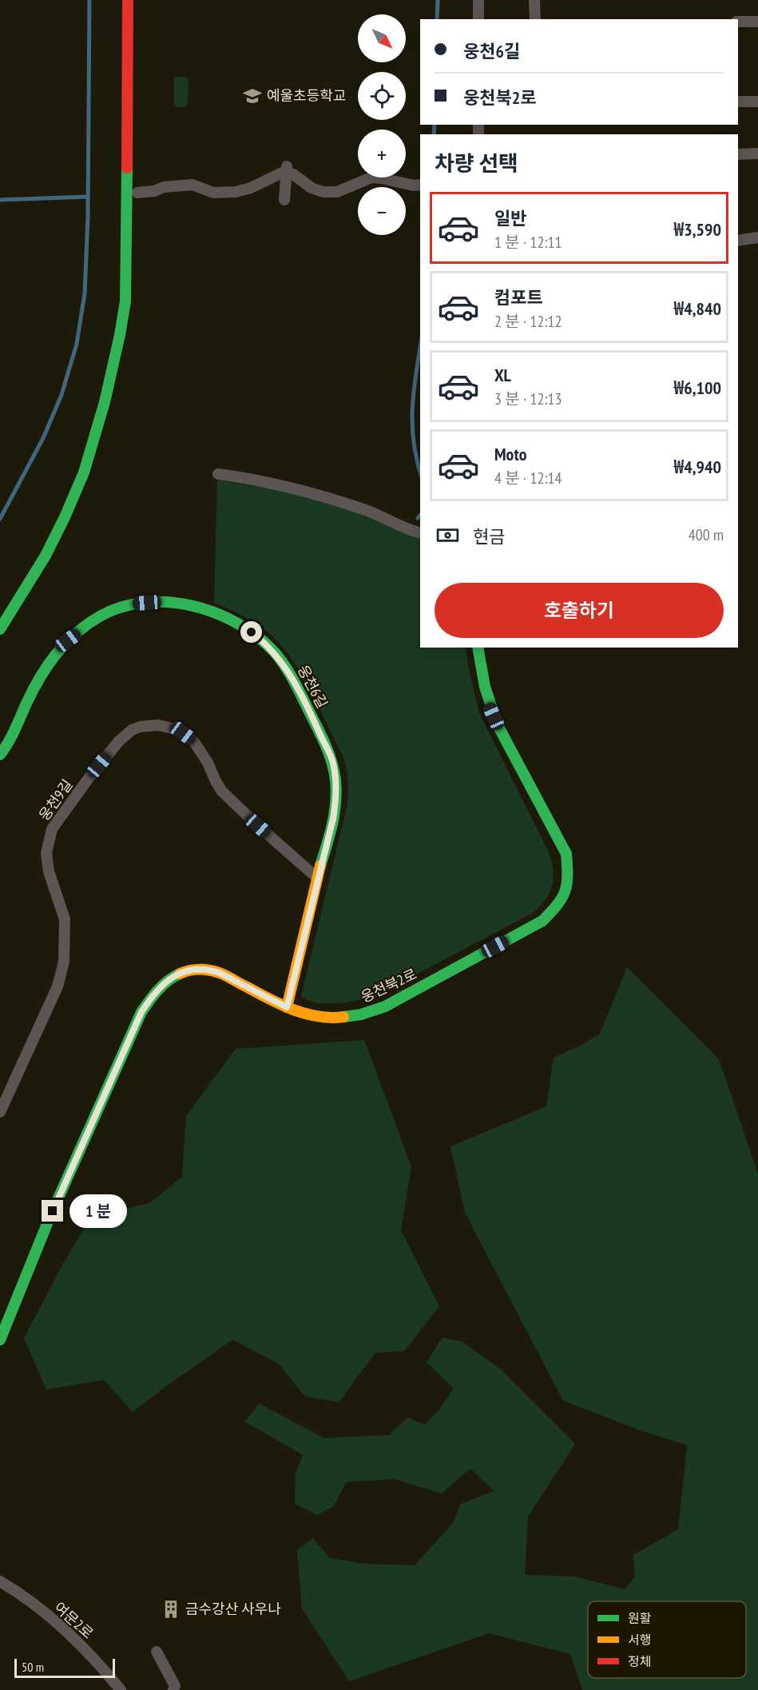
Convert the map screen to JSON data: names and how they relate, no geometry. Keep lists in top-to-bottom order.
{
  "streets": {
    "street": [
      "웅천6길",
      "웅천9길",
      "웅천북2로",
      "여문2로"
    ]
  },
  "crossings": [
    ["웅천6길", "웅천9길"],
    ["웅천6길", "웅천북2로"]
  ],
  "places": {
    "school or university": ["예울초등학교"],
    "building": ["금수강산 사우나"]
  },
  "legend": ["원활", "서행", "정체"],
  "scale_bar": "50 m",
  "north": "bottom right",
  "page": {
    "map_buttons": ["+", "−"],
    "banner": ["웅천6길", "웅천북2로"],
    "heading": "차량 선택",
    "list": [
      {
        "name": "일반",
        "note": "1 분 · 12:11",
        "value": "₩3,590"
      },
      {
        "name": "컴포트",
        "note": "2 분 · 12:12",
        "value": "₩4,840"
      },
      {
        "name": "XL",
        "note": "3 분 · 12:13",
        "value": "₩6,100"
      },
      {
        "name": "Moto",
        "note": "4 분 · 12:14",
        "value": "₩4,940"
      }
    ],
    "pay": ["현금", "400 m"],
    "buttons": "호출하기",
    "bubble": "1 분",
    "scale": "50 m"
  }
}
